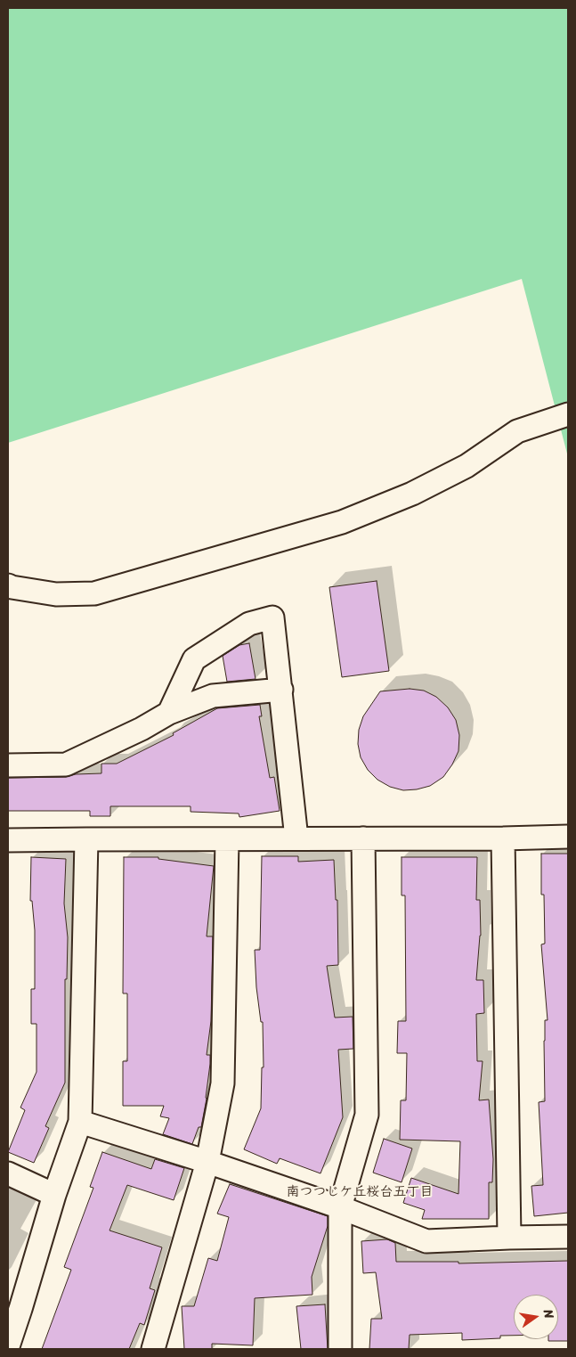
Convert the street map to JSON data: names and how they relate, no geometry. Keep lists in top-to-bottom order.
{
  "districts": ["南つつじケ丘桜台五丁目"],
  "north": "right"
}
